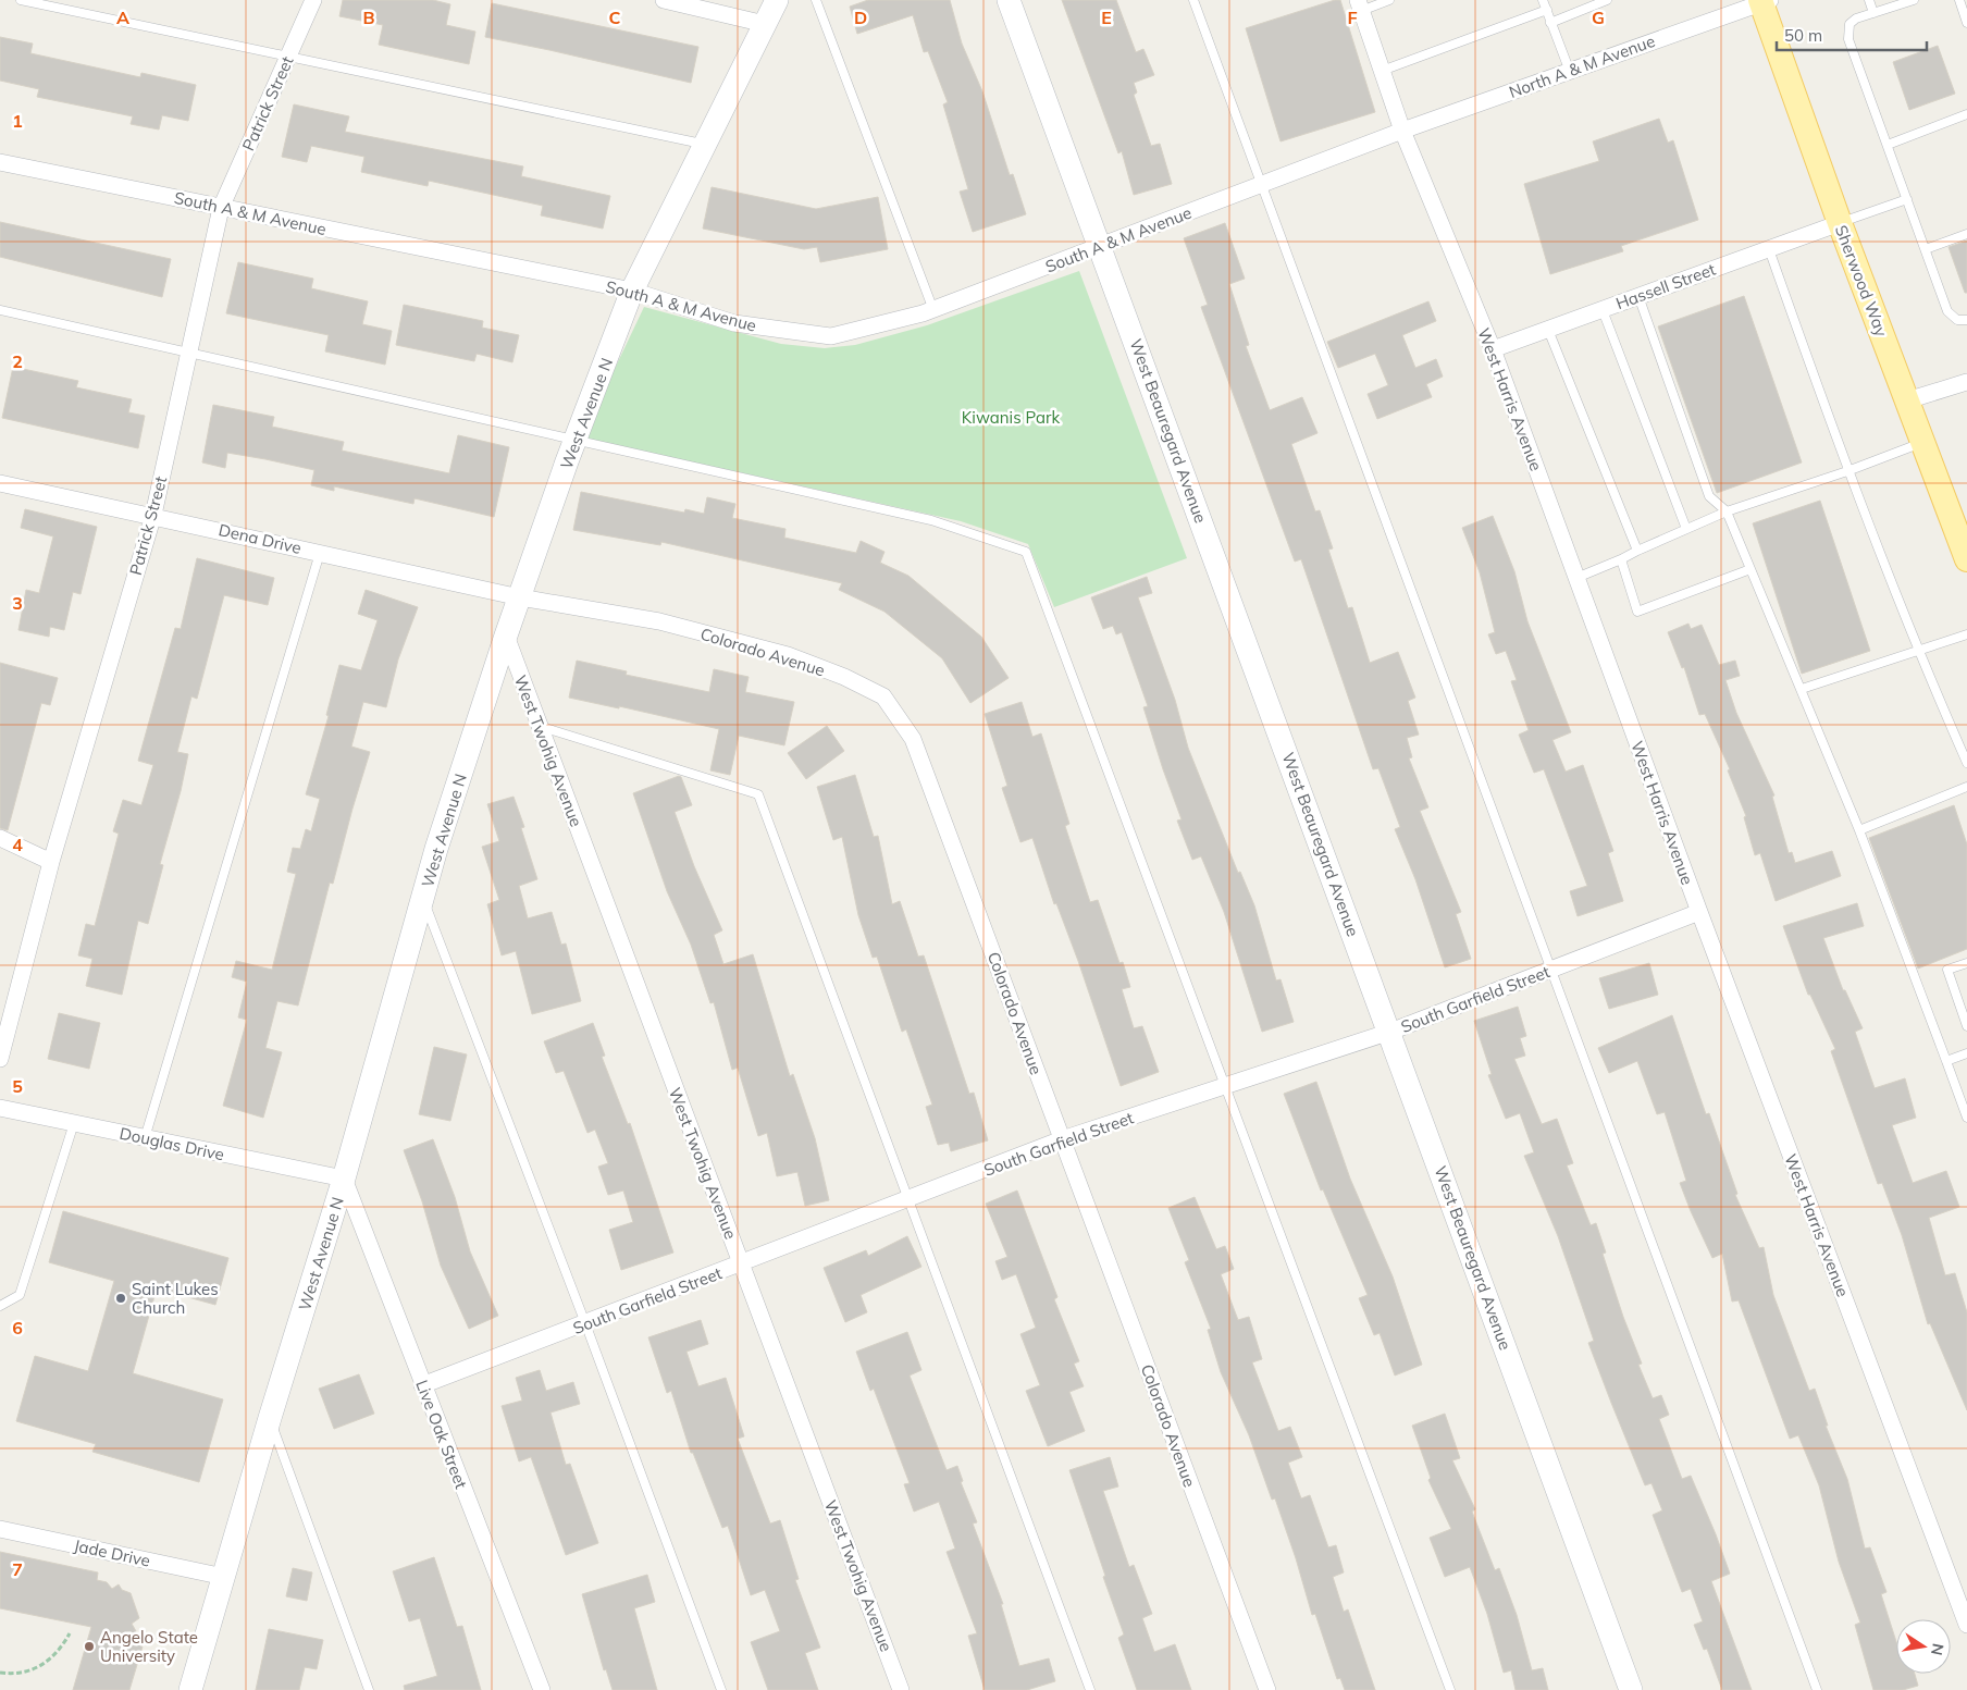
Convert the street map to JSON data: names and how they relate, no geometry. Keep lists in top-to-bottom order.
{
  "streets": {
    "main road": ["Sherwood Way", "West Avenue N", "West Beauregard Avenue"],
    "street": [
      "North A & M Avenue",
      "Patrick Street",
      "South A & M Avenue",
      "Hassell Street",
      "West Harris Avenue",
      "Dena Drive",
      "Colorado Avenue",
      "West Twohig Avenue",
      "South Garfield Street",
      "Douglas Drive",
      "Live Oak Street",
      "Jade Drive"
    ]
  },
  "crossings": [
    ["North A & M Avenue", "South A & M Avenue"],
    ["North A & M Avenue", "Sherwood Way"],
    ["North A & M Avenue", "West Harris Avenue"],
    ["Patrick Street", "South A & M Avenue"],
    ["Patrick Street", "Dena Drive"],
    ["South A & M Avenue", "West Harris Avenue"],
    ["South A & M Avenue", "West Avenue N"],
    ["South A & M Avenue", "West Beauregard Avenue"],
    ["Sherwood Way", "Hassell Street"],
    ["Hassell Street", "West Harris Avenue"],
    ["West Harris Avenue", "South Garfield Street"],
    ["West Avenue N", "Dena Drive"],
    ["West Avenue N", "Colorado Avenue"],
    ["West Avenue N", "West Twohig Avenue"],
    ["West Avenue N", "Douglas Drive"],
    ["West Avenue N", "Live Oak Street"],
    ["West Avenue N", "Jade Drive"],
    ["West Beauregard Avenue", "South Garfield Street"],
    ["Dena Drive", "Colorado Avenue"],
    ["Colorado Avenue", "South Garfield Street"],
    ["West Twohig Avenue", "South Garfield Street"],
    ["South Garfield Street", "Live Oak Street"],
    ["Douglas Drive", "Live Oak Street"]
  ],
  "parks": ["Kiwanis Park"],
  "places": ["Saint Lukes Church", "Angelo State University"],
  "scale_bar": "50 m",
  "north": "right",
  "grid": {
    "columns": [
      "A",
      "B",
      "C",
      "D",
      "E",
      "F",
      "G"
    ],
    "rows": [
      "1",
      "2",
      "3",
      "4",
      "5",
      "6",
      "7"
    ]
  }
}
